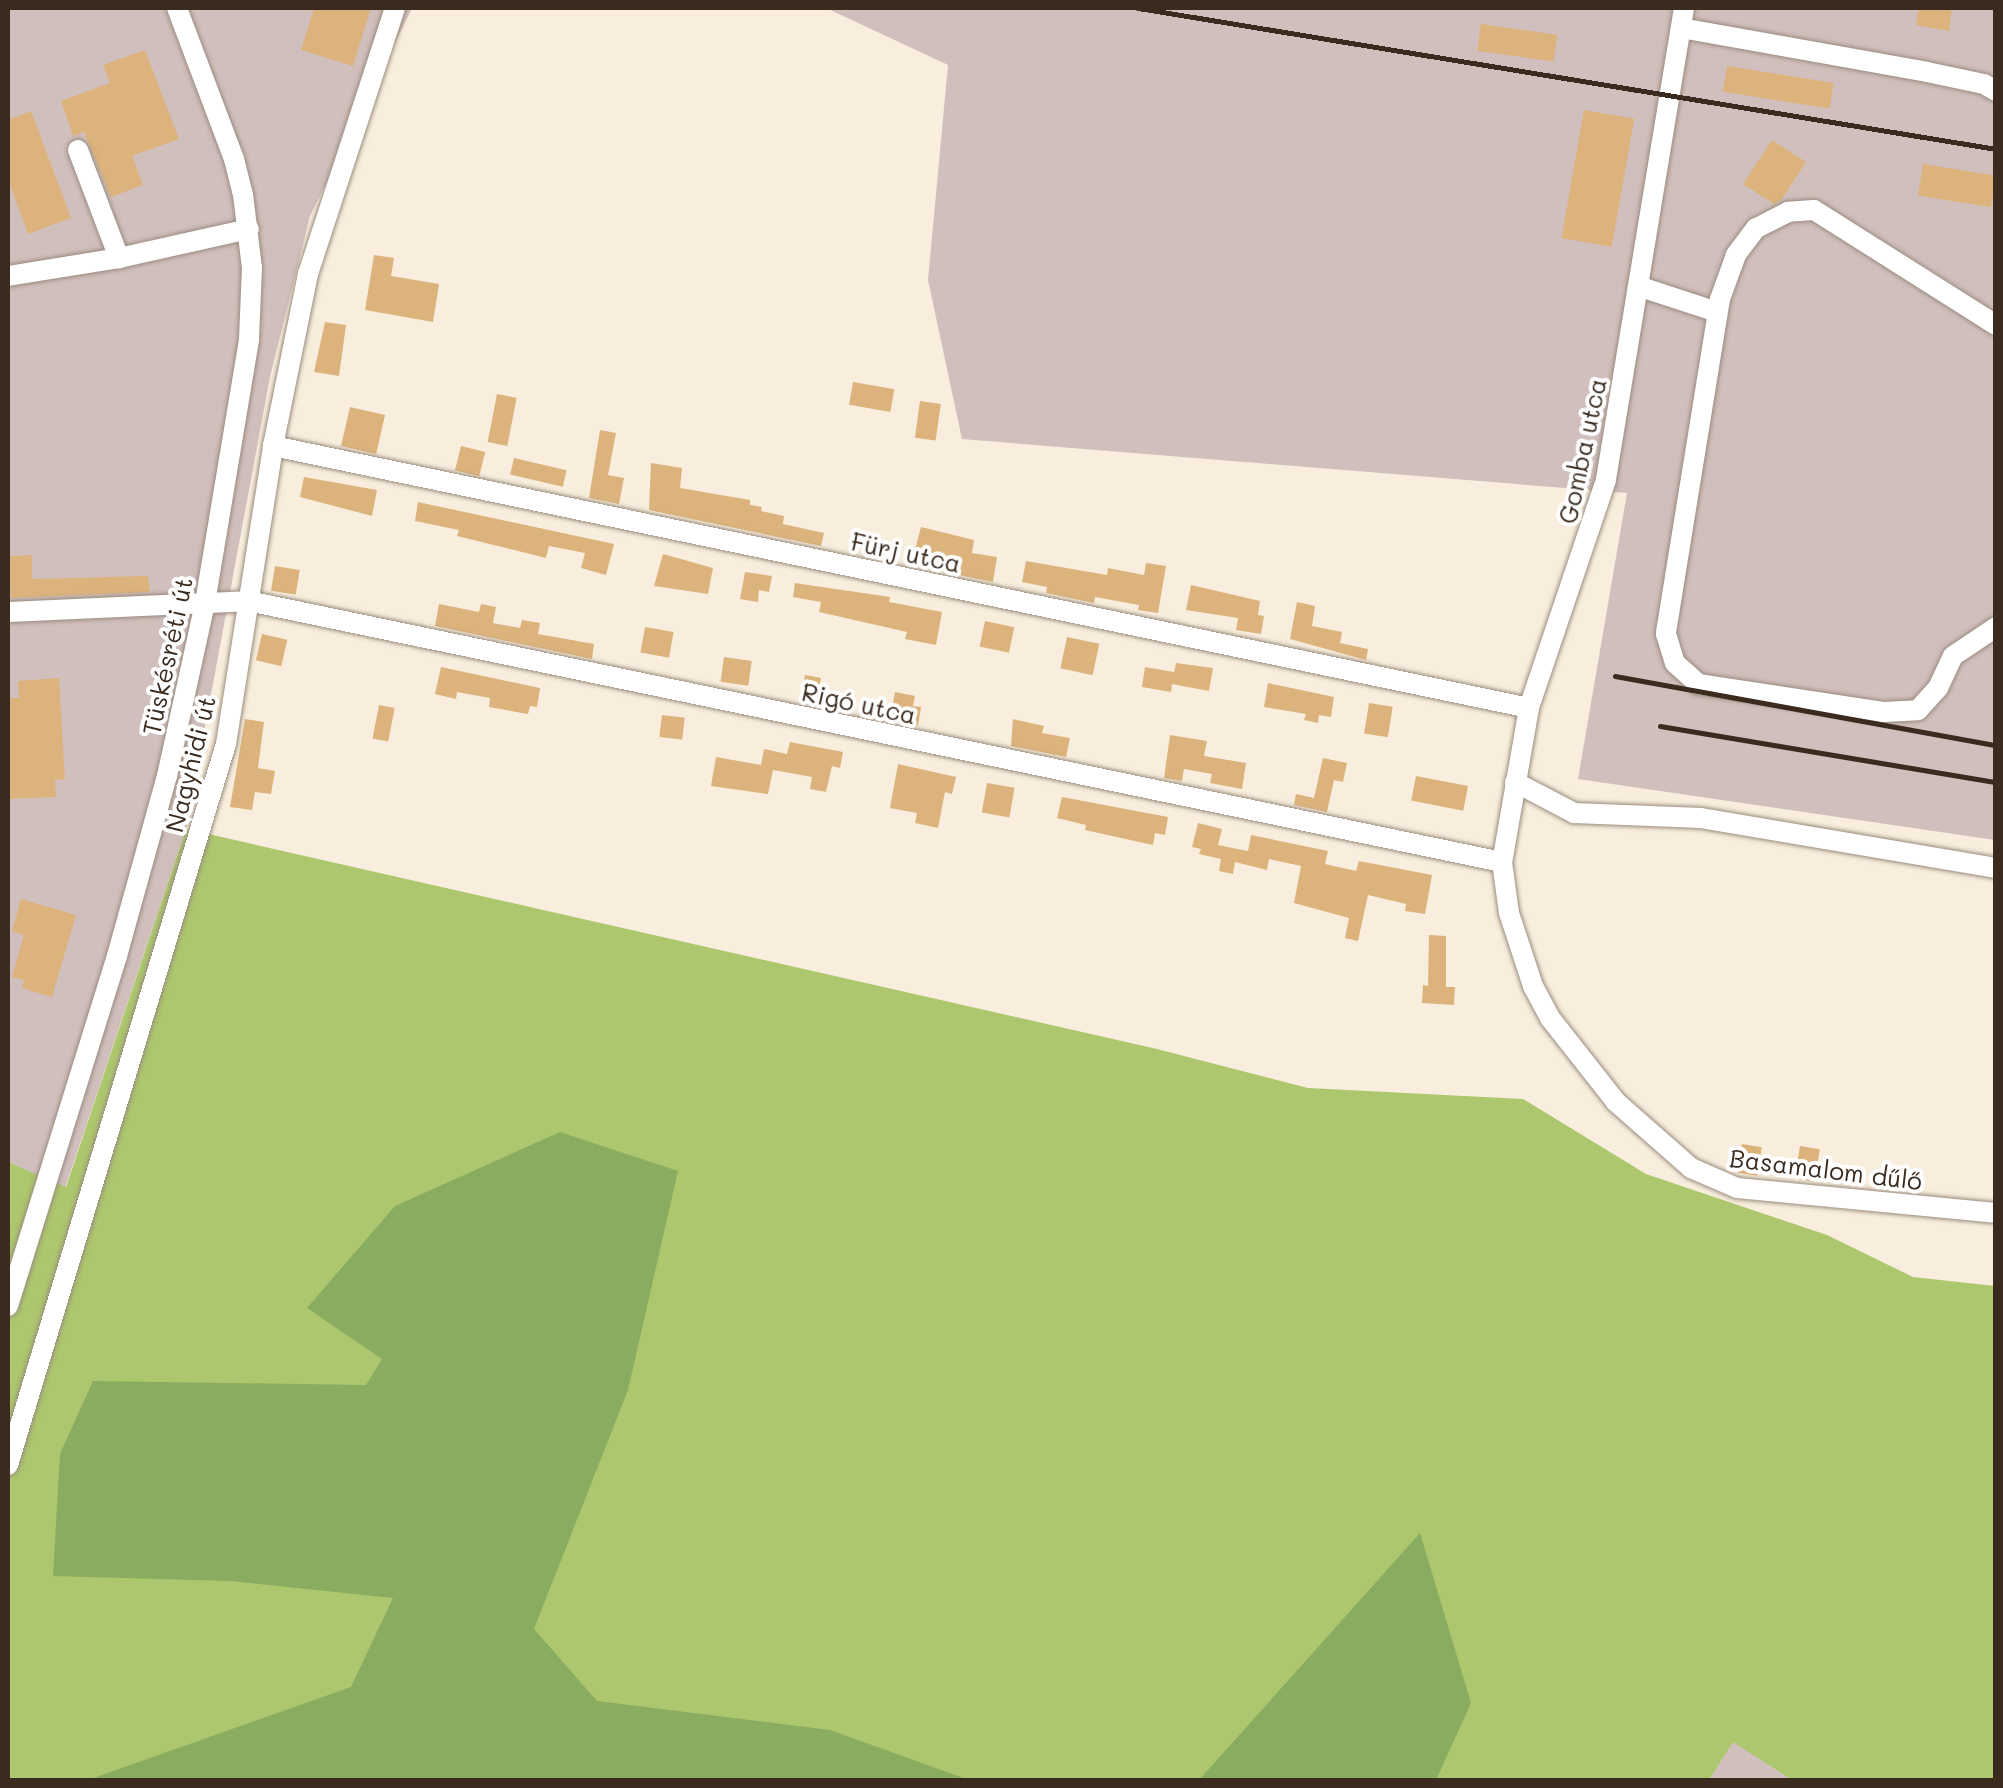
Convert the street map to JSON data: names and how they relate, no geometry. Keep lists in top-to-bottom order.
{
  "streets": {
    "street": [
      "Gomba utca",
      "Fürj utca",
      "Tüskésréti út",
      "Rigó utca",
      "Nagyhidi út",
      "Basamalom dűlő"
    ]
  },
  "crossings": [
    ["Gomba utca", "Fürj utca"],
    ["Gomba utca", "Rigó utca"],
    ["Gomba utca", "Basamalom dűlő"],
    ["Fürj utca", "Nagyhidi út"],
    ["Tüskésréti út", "Rigó utca"],
    ["Rigó utca", "Nagyhidi út"]
  ]
}
